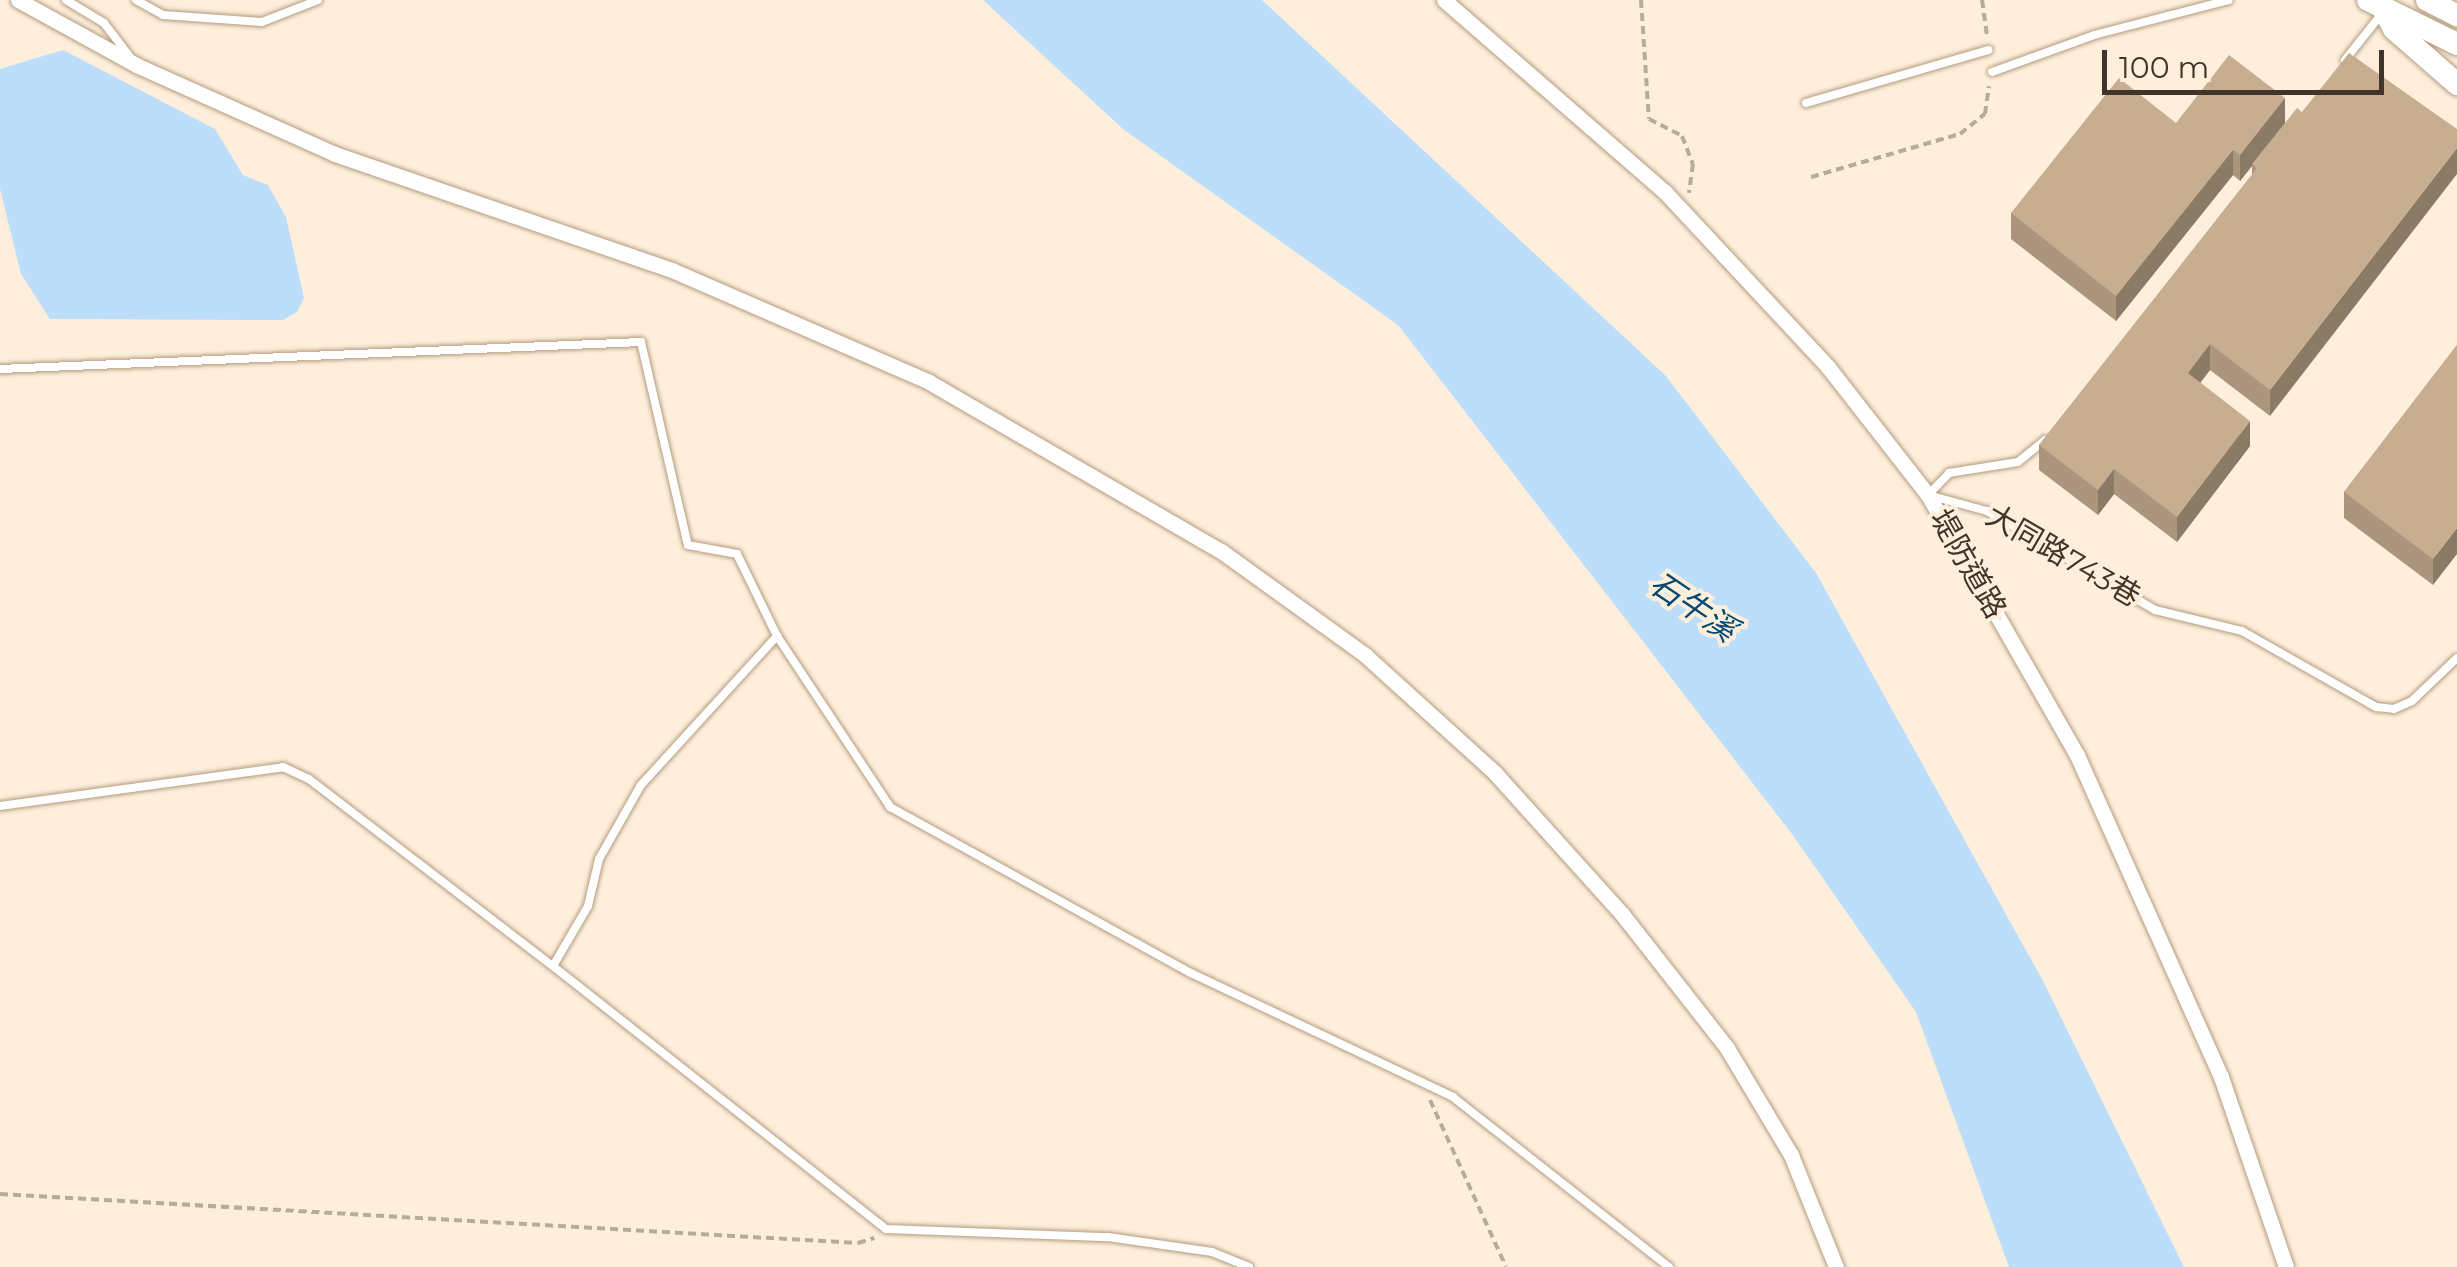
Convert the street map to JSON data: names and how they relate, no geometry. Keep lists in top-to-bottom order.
{
  "streets": {
    "street": ["堤防道路"],
    "lane": ["大同路743巷"]
  },
  "crossings": [
    ["大同路743巷", "堤防道路"]
  ],
  "water": ["石牛溪"],
  "scale_bar": "100 m"
}
